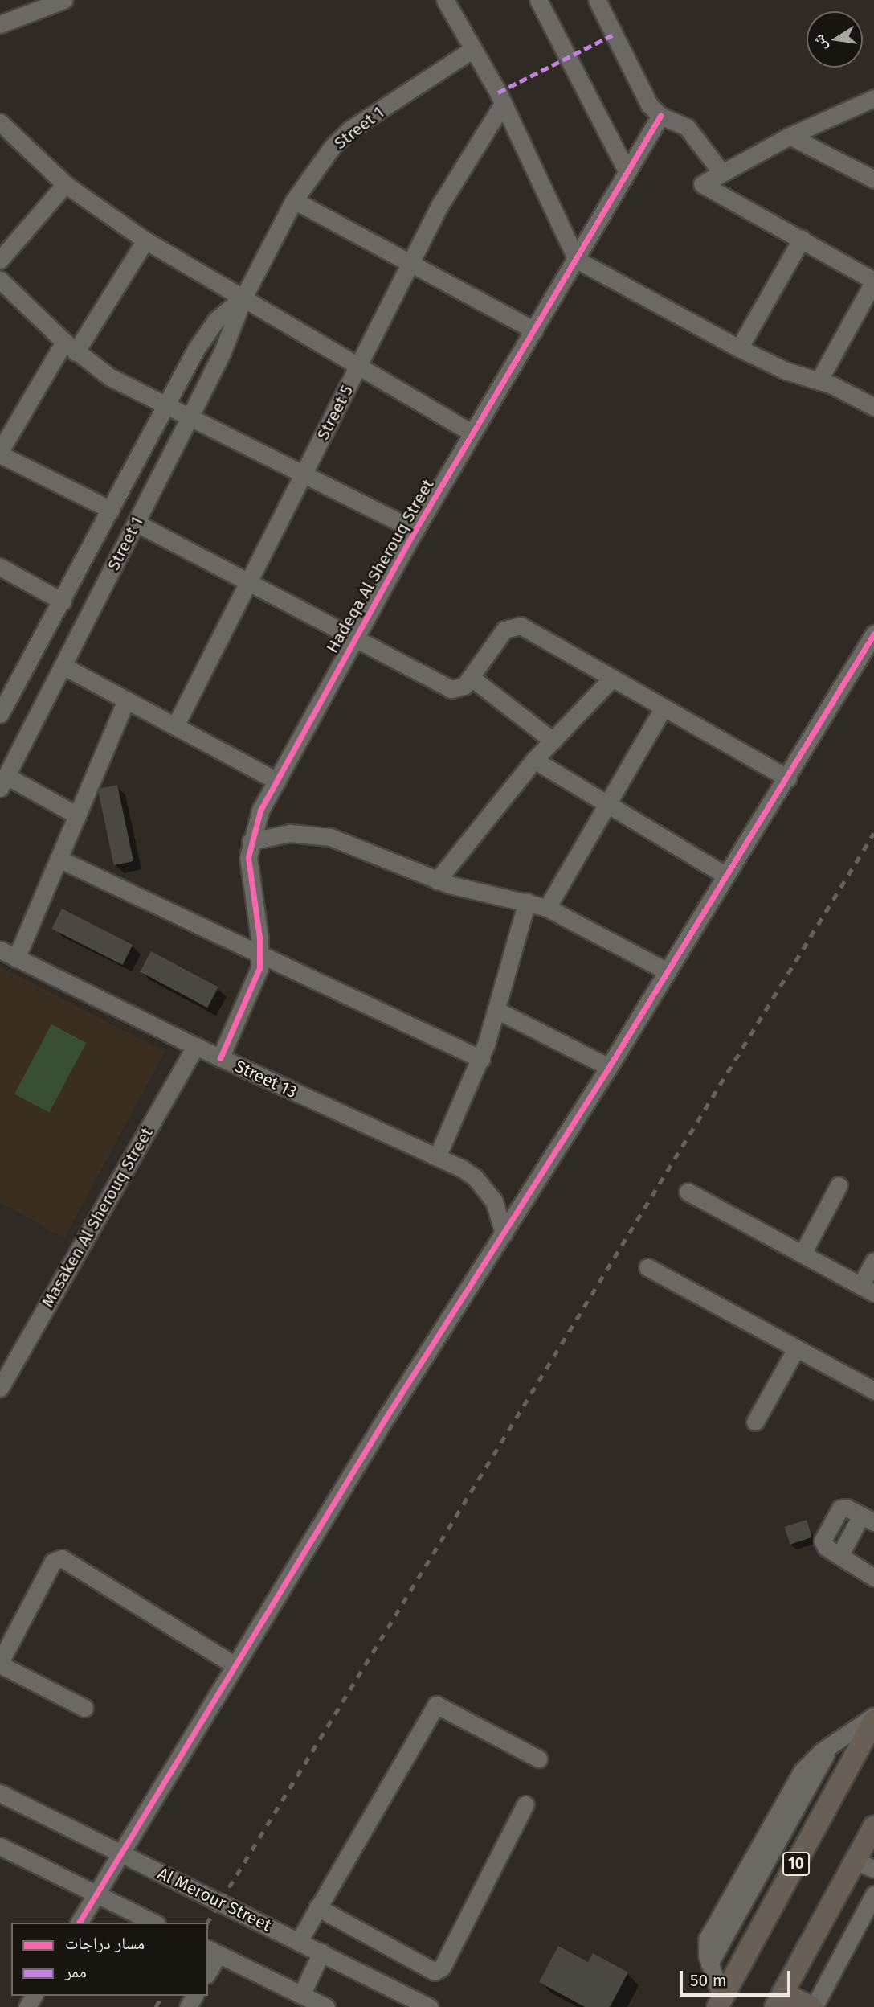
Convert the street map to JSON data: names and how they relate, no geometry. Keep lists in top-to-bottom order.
{
  "streets": {
    "main road": ["10"],
    "street": [
      "Street 1",
      "Street 5",
      "Hadeqa Al Sherouq Street",
      "Street 13",
      "Masaken Al Sherouq Street",
      "Al Merour Street"
    ]
  },
  "crossings": [
    ["Hadeqa Al Sherouq Street", "Street 13"],
    ["Street 13", "Masaken Al Sherouq Street"]
  ],
  "legend": ["مسار دراجات", "ممر"],
  "scale_bar": "50 m",
  "north": "left"
}
